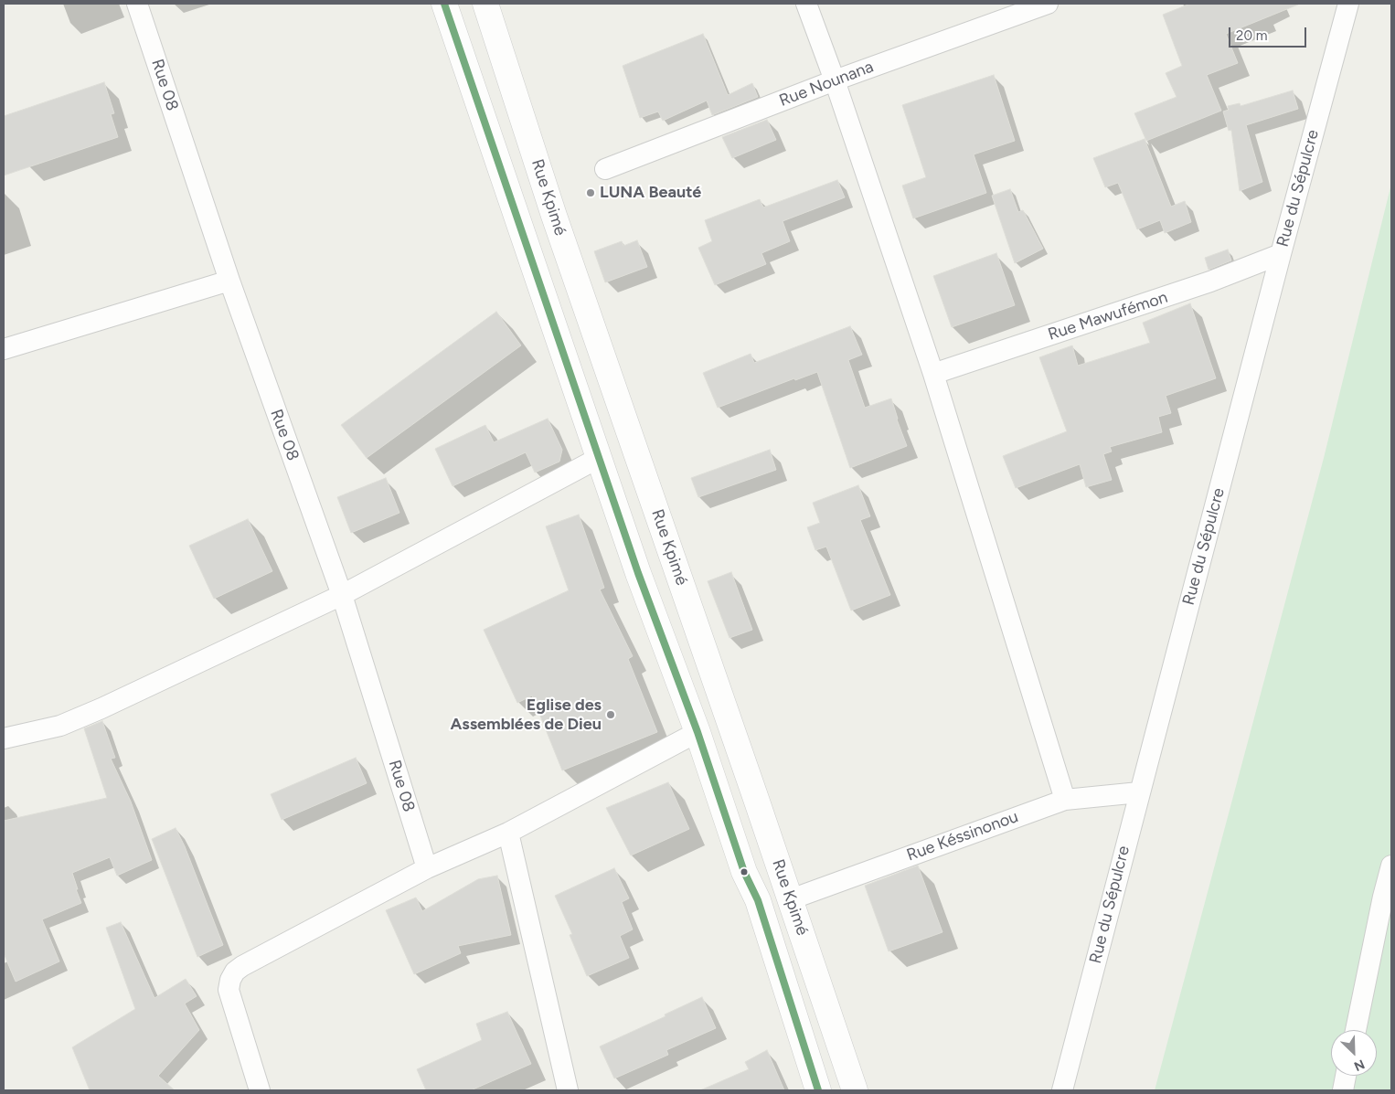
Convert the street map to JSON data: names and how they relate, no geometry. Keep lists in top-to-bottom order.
{
  "streets": {
    "main road": ["Rue Kpimé"],
    "street": [
      "Rue Nounana",
      "Rue 08",
      "Rue du Sépulcre",
      "Rue Mawufémon",
      "Rue Késsinonou"
    ]
  },
  "crossings": [
    ["Rue du Sépulcre", "Rue Mawufémon"],
    ["Rue du Sépulcre", "Rue Késsinonou"],
    ["Rue Kpimé", "Rue Késsinonou"]
  ],
  "places": ["LUNA Beauté", "Eglise des Assemblées de Dieu"],
  "scale_bar": "20 m",
  "north": "bottom right"
}
